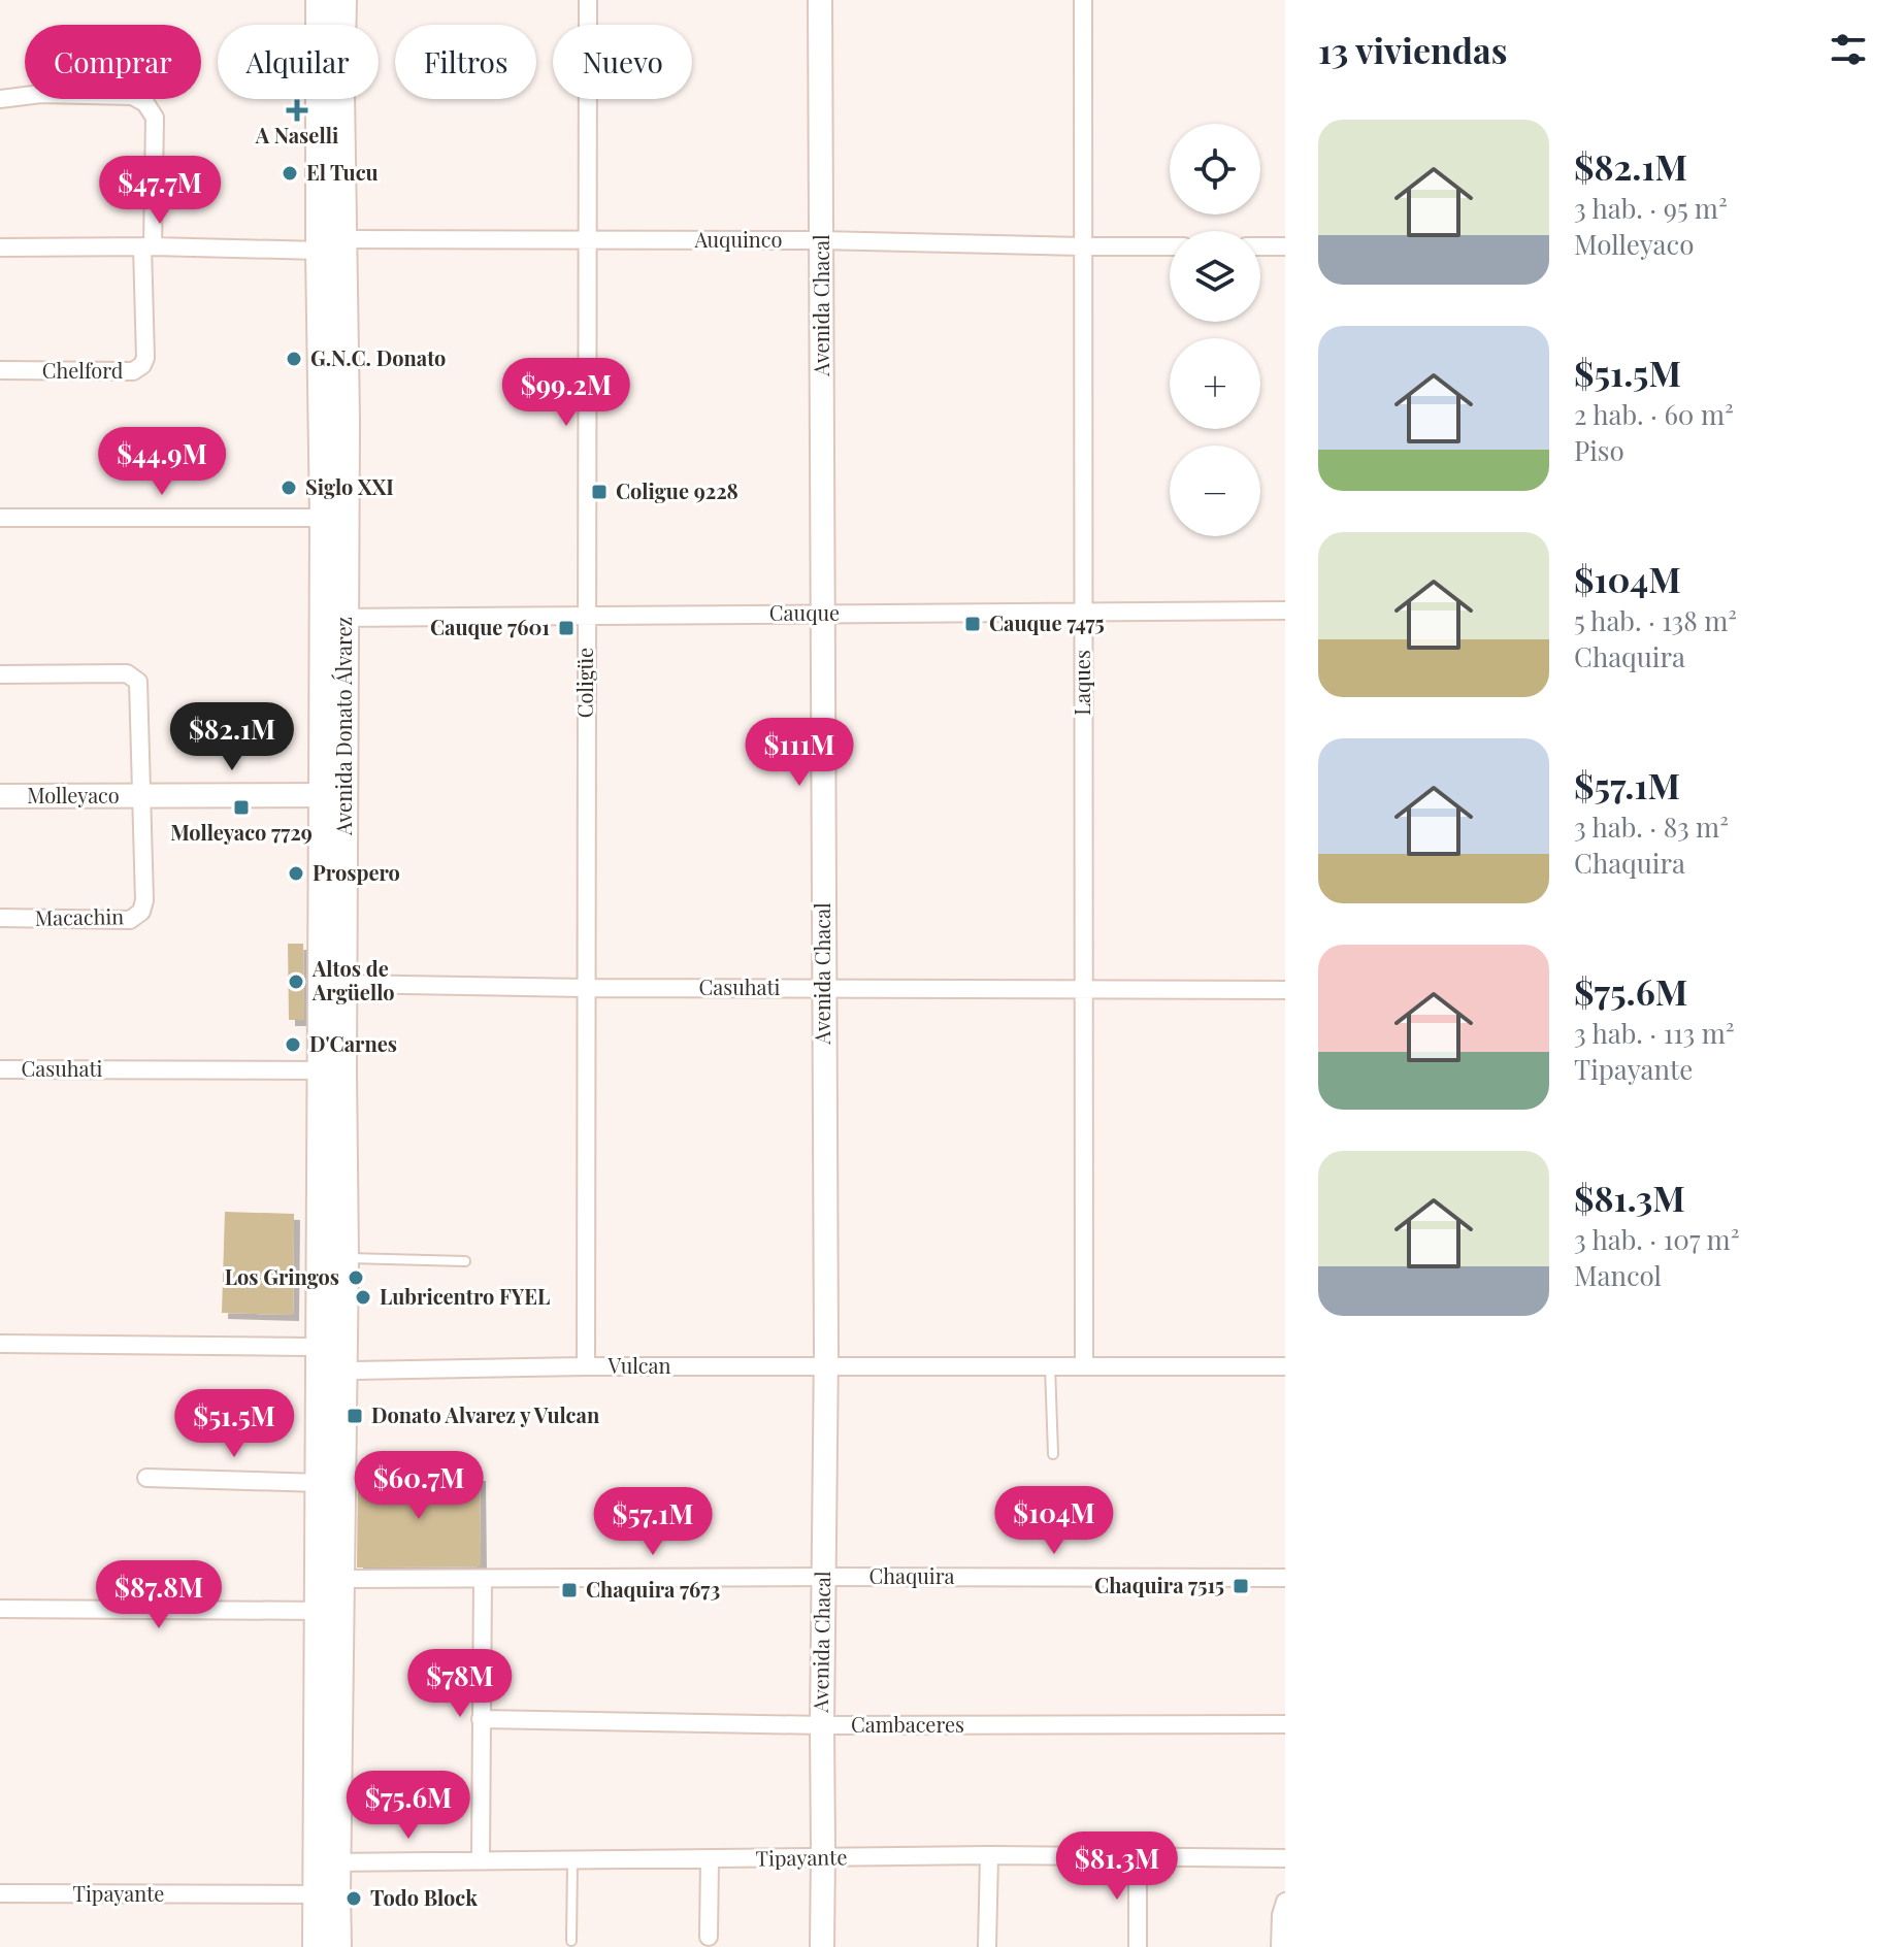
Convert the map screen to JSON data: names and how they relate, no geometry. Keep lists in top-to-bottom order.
{
  "streets": {
    "main road": ["Avenida Chacal", "Avenida Donato Álvarez", "Molleyaco"],
    "street": [
      "Auquinco",
      "Chelford",
      "Cauque",
      "Coligüe",
      "Laques",
      "Macachin",
      "Casuhati",
      "Vulcan",
      "Chaquira",
      "Cambaceres",
      "Tipayante"
    ]
  },
  "crossings": [
    ["Auquinco", "Avenida Chacal"],
    ["Auquinco", "Chelford"],
    ["Auquinco", "Coligüe"],
    ["Auquinco", "Laques"],
    ["Auquinco", "Avenida Donato Álvarez"],
    ["Avenida Chacal", "Cauque"],
    ["Avenida Chacal", "Casuhati"],
    ["Avenida Chacal", "Vulcan"],
    ["Avenida Chacal", "Chaquira"],
    ["Avenida Chacal", "Cambaceres"],
    ["Avenida Chacal", "Tipayante"],
    ["Cauque", "Coligüe"],
    ["Cauque", "Laques"],
    ["Cauque", "Avenida Donato Álvarez"],
    ["Coligüe", "Casuhati"],
    ["Coligüe", "Vulcan"],
    ["Laques", "Casuhati"],
    ["Laques", "Vulcan"],
    ["Avenida Donato Álvarez", "Molleyaco"],
    ["Avenida Donato Álvarez", "Casuhati"],
    ["Avenida Donato Álvarez", "Vulcan"],
    ["Avenida Donato Álvarez", "Chaquira"],
    ["Avenida Donato Álvarez", "Tipayante"],
    ["Molleyaco", "Macachin"]
  ],
  "places": {
    "health": ["A Naselli"],
    "other": [
      "El Tucu",
      "G.N.C. Donato",
      "Siglo XXI",
      "Prospero",
      "Altos de Argüello",
      "D'Carnes",
      "Los Gringos",
      "Lubricentro FYEL",
      "Todo Block"
    ],
    "transit": [
      "Coligue 9228",
      "Cauque 7475",
      "Cauque 7601",
      "Molleyaco 7729",
      "Donato Alvarez y Vulcan",
      "Chaquira 7515",
      "Chaquira 7673"
    ]
  },
  "page": {
    "heading": "13 viviendas",
    "chip": [
      "Comprar",
      "Alquilar",
      "Filtros",
      "Nuevo"
    ],
    "list": [
      {
        "name": "$82.1M",
        "note": "3 hab. · 95 m² · Molleyaco"
      },
      {
        "name": "$51.5M",
        "note": "2 hab. · 60 m² · Piso"
      },
      {
        "name": "$104M",
        "note": "5 hab. · 138 m² · Chaquira"
      },
      {
        "name": "$57.1M",
        "note": "3 hab. · 83 m² · Chaquira"
      },
      {
        "name": "$75.6M",
        "note": "3 hab. · 113 m² · Tipayante"
      },
      {
        "name": "$81.3M",
        "note": "3 hab. · 107 m² · Mancol"
      }
    ],
    "map_buttons": ["+", "−"],
    "price": [
      "$47.7M",
      "$99.2M",
      "$44.9M",
      "$82.1M",
      "$111M",
      "$51.5M",
      "$60.7M",
      "$104M",
      "$57.1M",
      "$87.8M",
      "$78M",
      "$75.6M",
      "$81.3M"
    ]
  }
}
